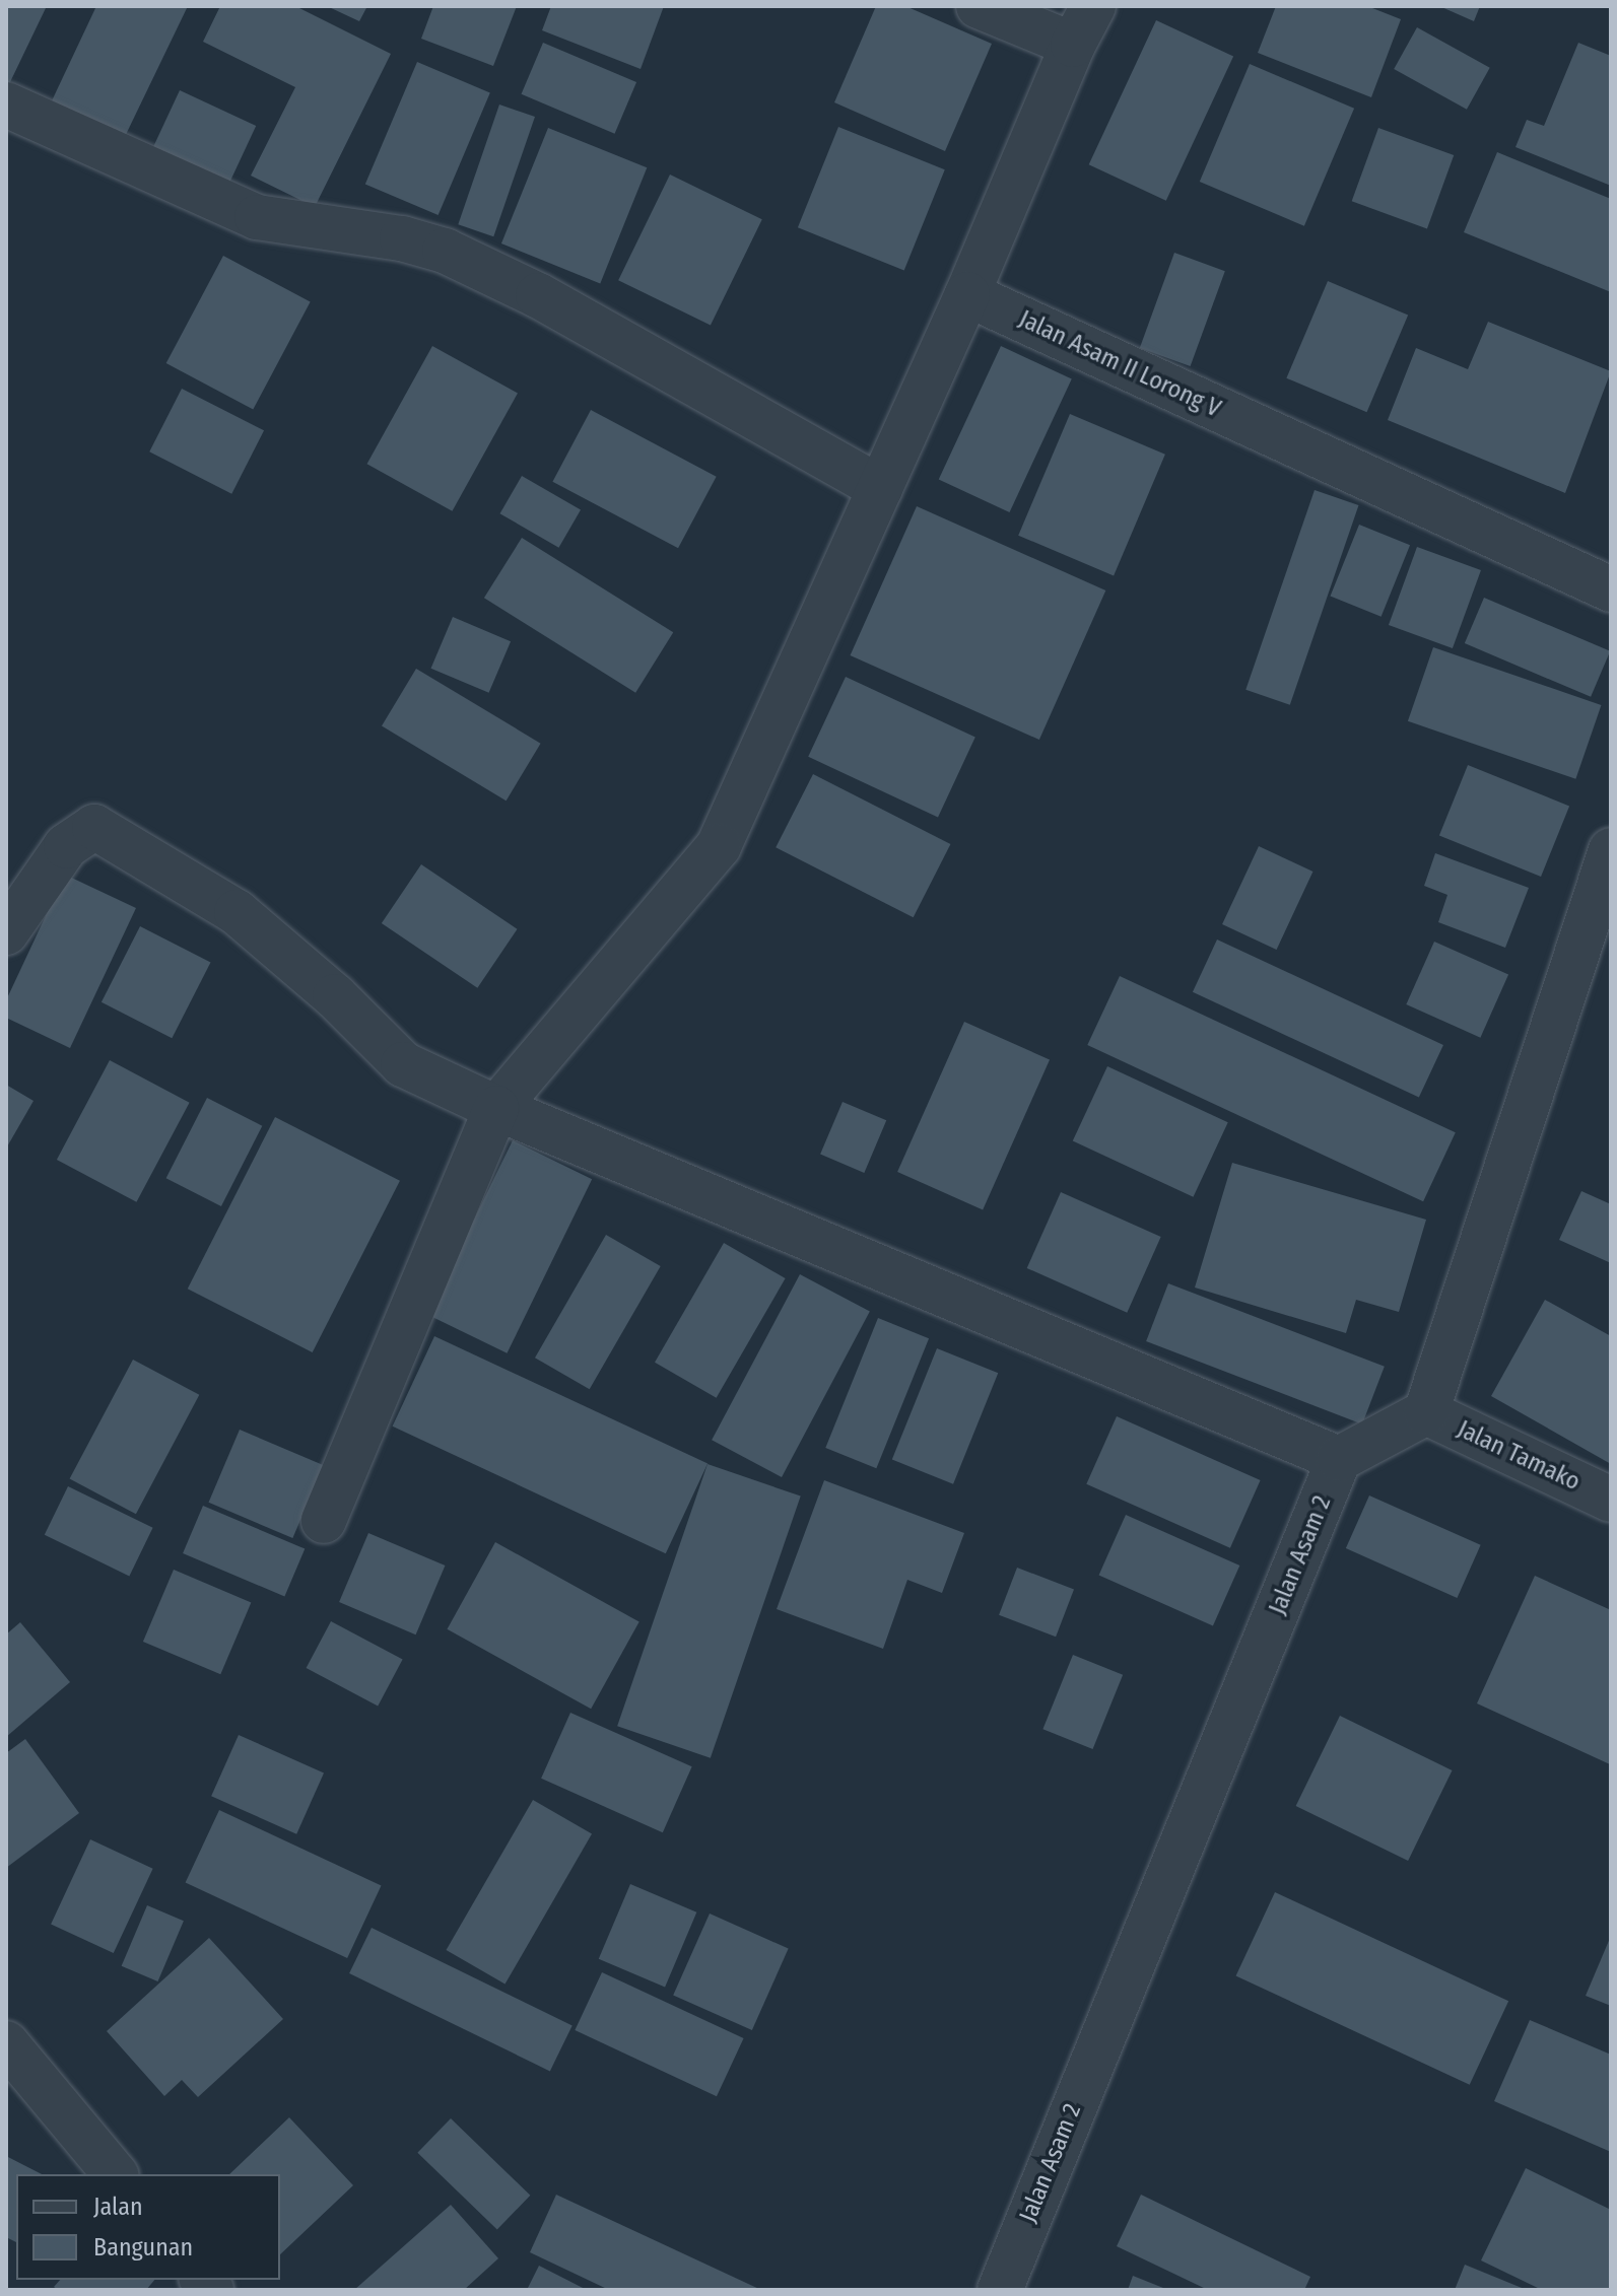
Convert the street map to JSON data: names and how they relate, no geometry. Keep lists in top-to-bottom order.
{
  "streets": {
    "street": ["Jalan Asam II Lorong V", "Jalan Tamako", "Jalan Asam 2"]
  },
  "legend": ["Jalan", "Bangunan"]
}
